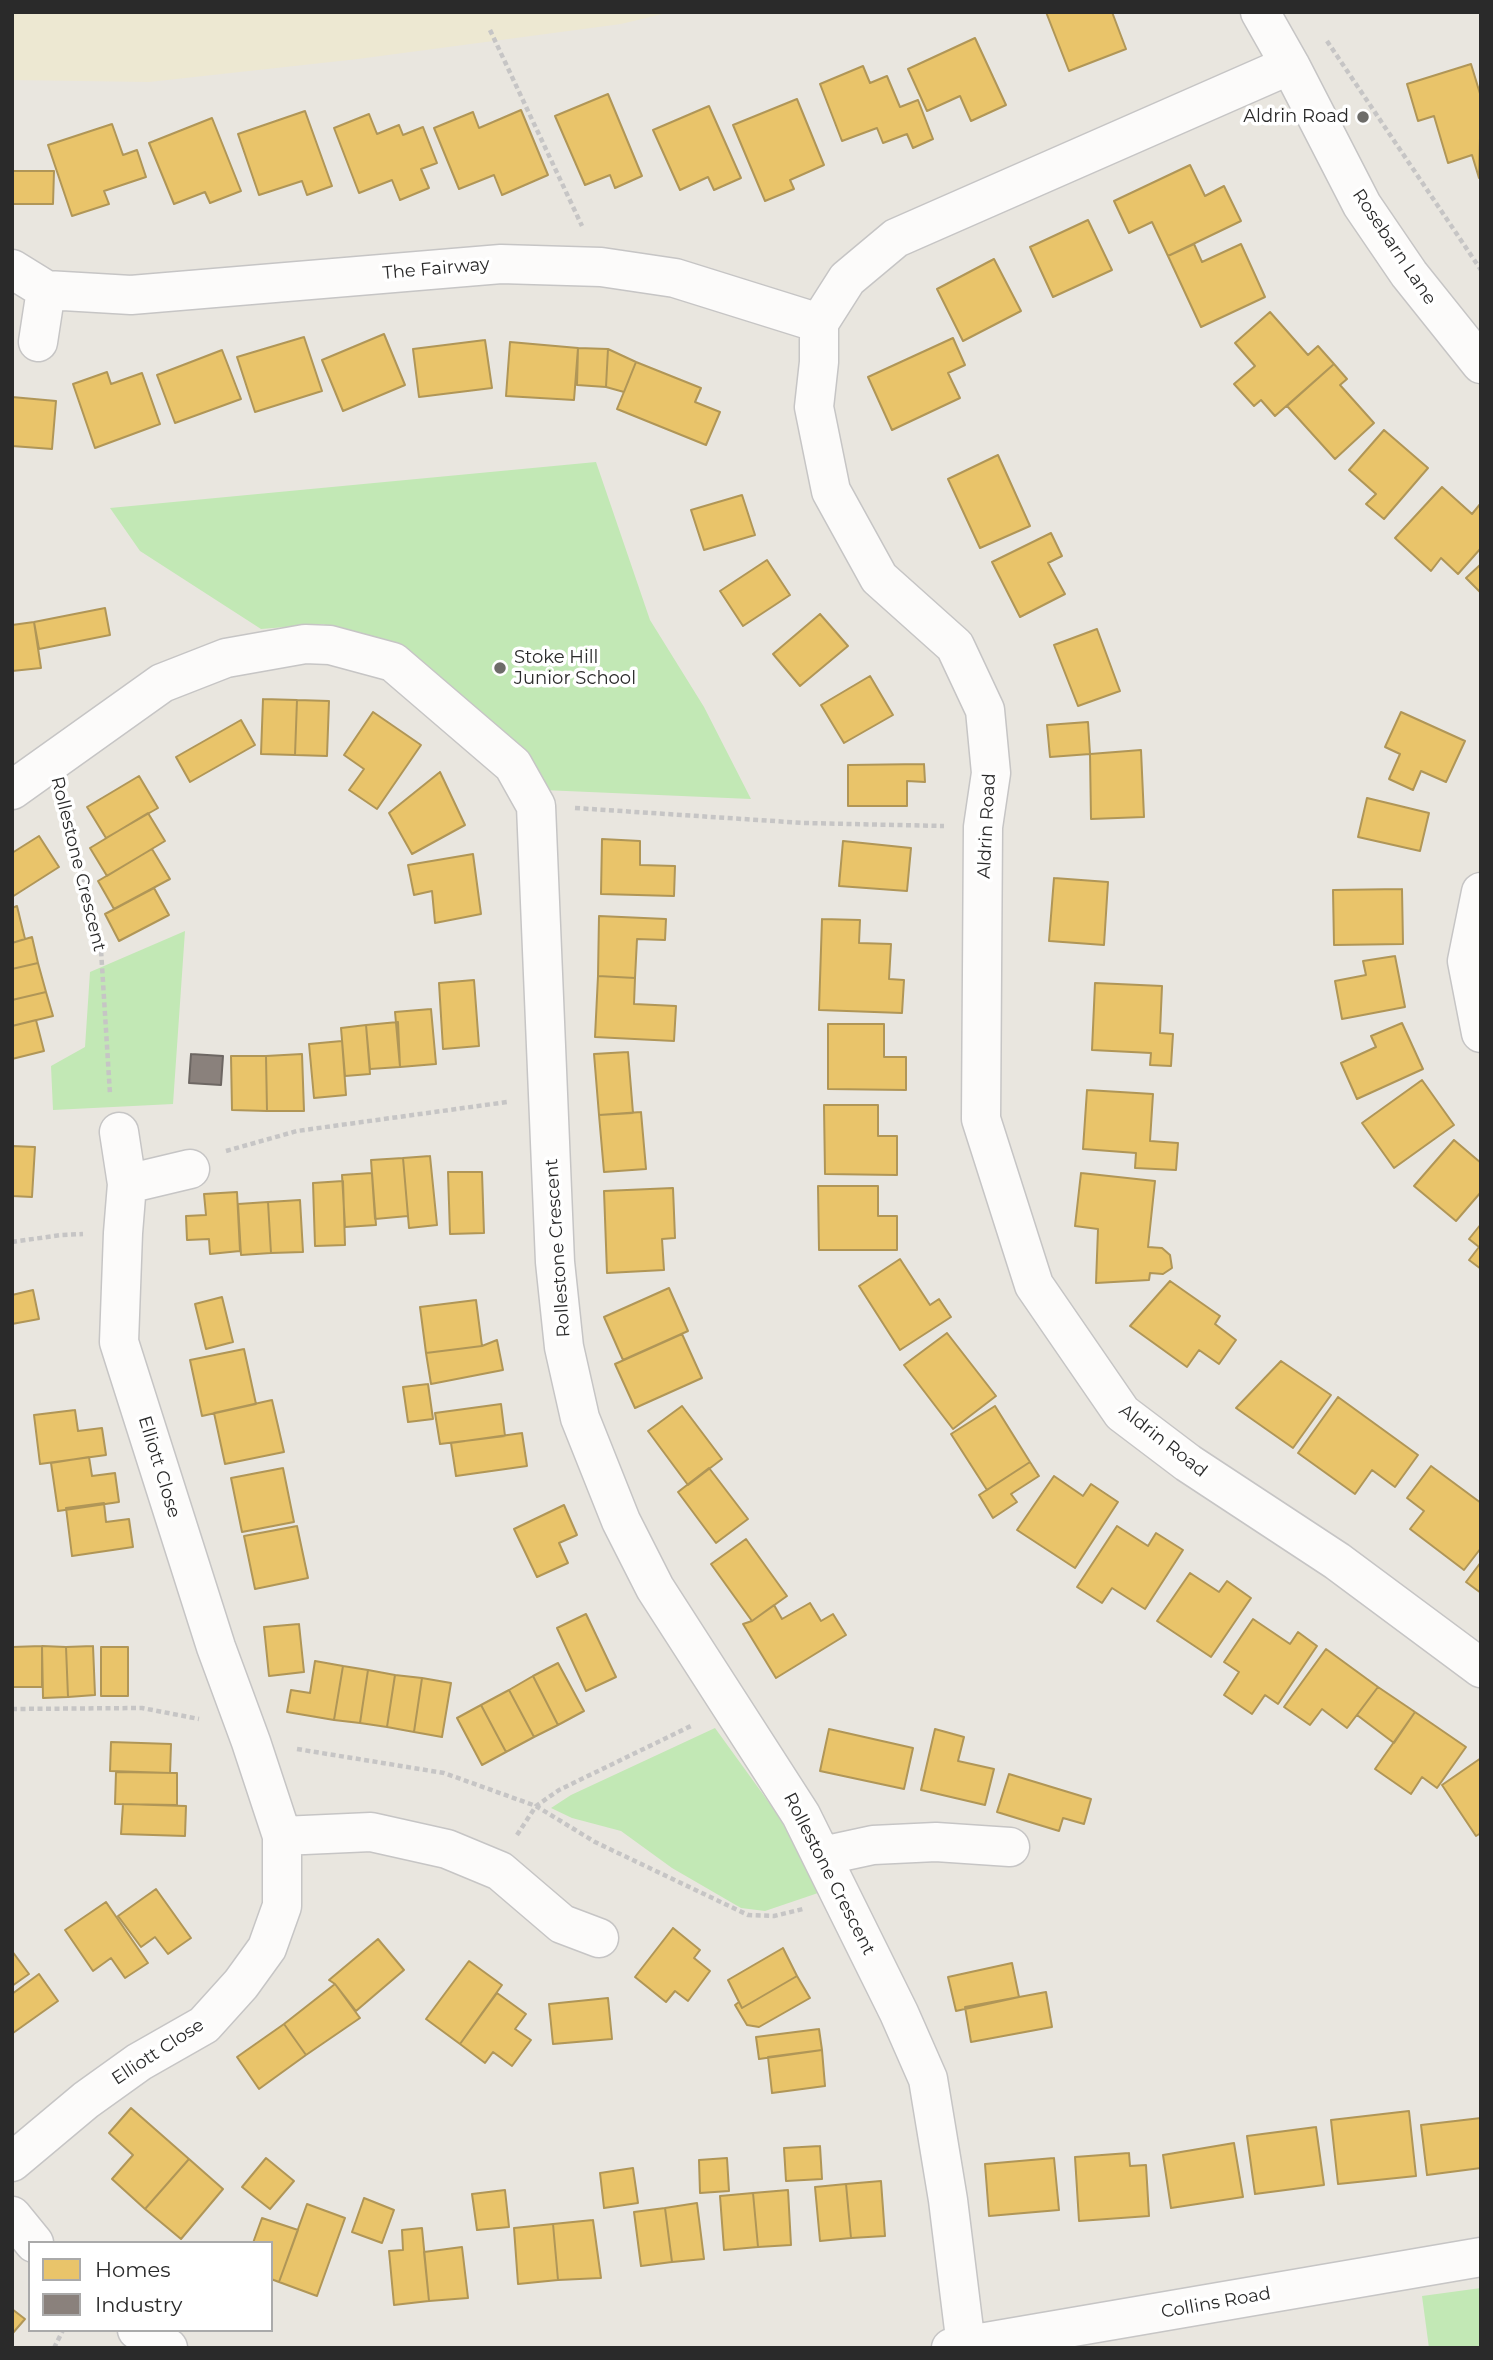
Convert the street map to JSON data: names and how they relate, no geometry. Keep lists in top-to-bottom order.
{
  "streets": {
    "street": [
      "Rosebarn Lane",
      "The Fairway",
      "Aldrin Road",
      "Rollestone Crescent",
      "Elliott Close",
      "Collins Road"
    ]
  },
  "crossings": [
    ["The Fairway", "Aldrin Road"],
    ["Rollestone Crescent", "Elliott Close"],
    ["Rollestone Crescent", "Collins Road"]
  ],
  "places": ["Aldrin Road", "Stoke Hill Junior School"],
  "legend": ["Homes", "Industry"]
}
